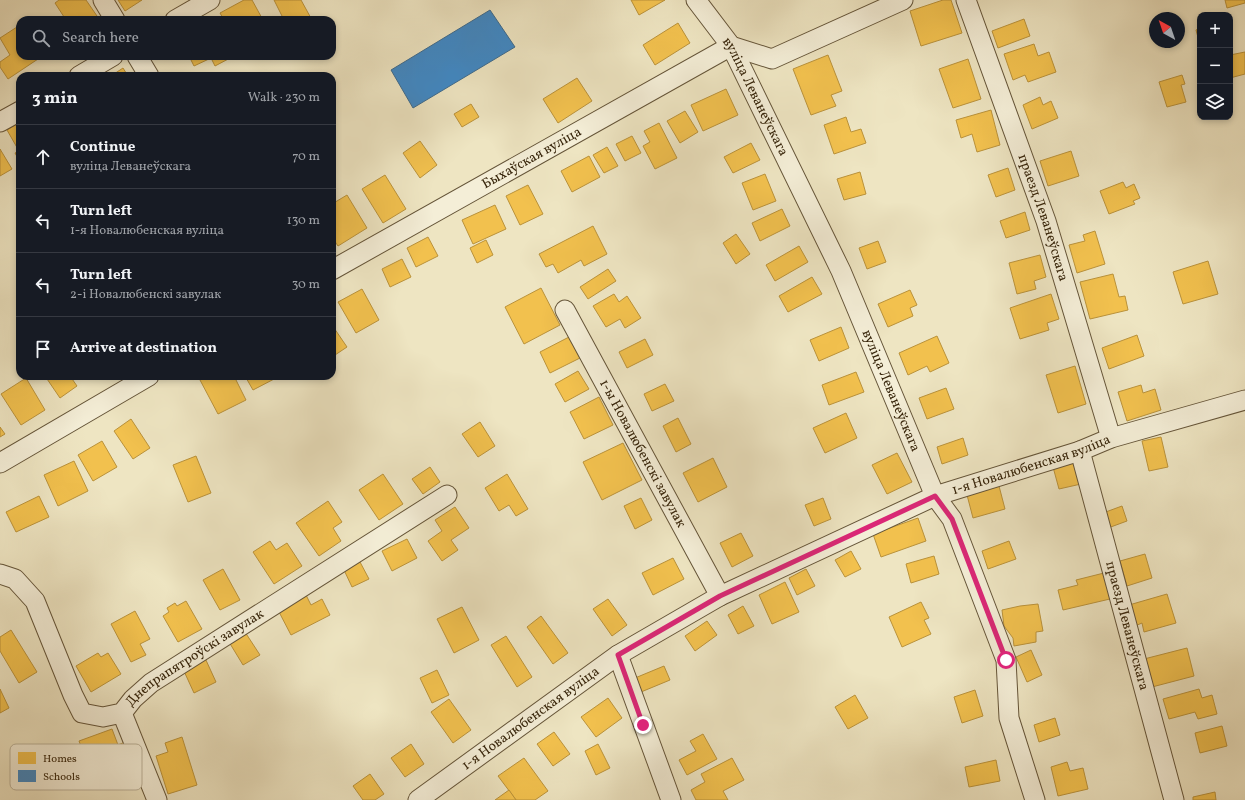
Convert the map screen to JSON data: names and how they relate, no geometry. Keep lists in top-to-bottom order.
{
  "streets": {
    "street": [
      "вуліца Леванеўскага",
      "Быхаўская вуліца",
      "праезд Леванеўскага",
      "1-ы Новалюбенскі завулак",
      "1-я Новалюбенская вуліца",
      "Днепрапятроўскі завулак"
    ]
  },
  "crossings": [
    ["вуліца Леванеўскага", "Быхаўская вуліца"],
    ["вуліца Леванеўскага", "1-я Новалюбенская вуліца"],
    ["праезд Леванеўскага", "1-я Новалюбенская вуліца"],
    ["1-ы Новалюбенскі завулак", "1-я Новалюбенская вуліца"]
  ],
  "legend": ["Homes", "Schools"],
  "north": "top left",
  "page": {
    "map_buttons": ["+", "−"],
    "search": "Search here",
    "heading": ["3 min", "Walk · 230 m"],
    "list": [
      ["Continue", "вуліца Леванеўскага", "70 m"],
      ["Turn left", "1-я Новалюбенская вуліца", "130 m"],
      ["Turn left", "2-і Новалюбенскі завулак", "30 m"],
      "Arrive at destination"
    ]
  }
}
